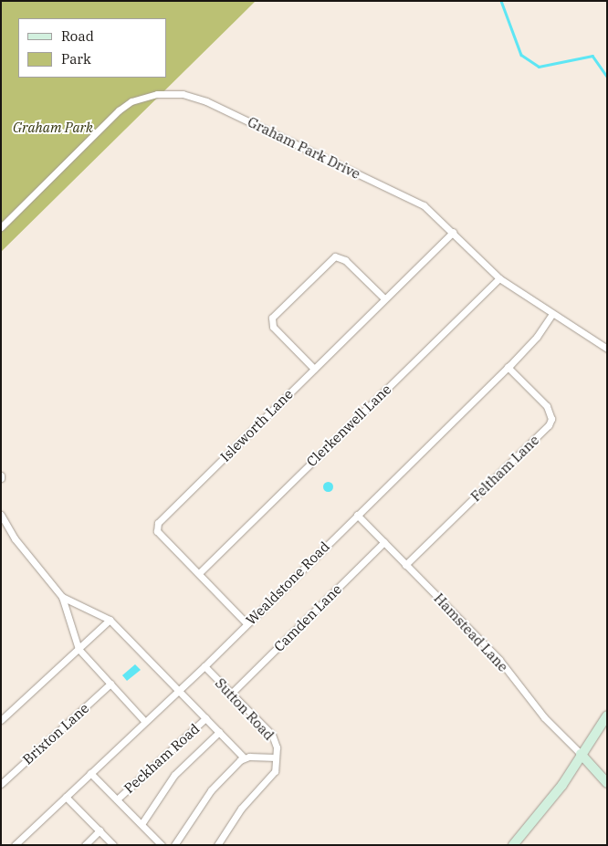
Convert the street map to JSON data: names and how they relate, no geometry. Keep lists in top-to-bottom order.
{
  "streets": {
    "street": [
      "Graham Park Drive",
      "Isleworth Lane",
      "Clerkenwell Lane",
      "Feltham Lane",
      "Wealdstone Road",
      "Camden Lane",
      "Hamstead Lane",
      "Sutton Road",
      "Brixton Lane",
      "Peckham Road"
    ]
  },
  "crossings": [
    ["Graham Park Drive", "Isleworth Lane"],
    ["Graham Park Drive", "Clerkenwell Lane"],
    ["Graham Park Drive", "Wealdstone Road"],
    ["Isleworth Lane", "Clerkenwell Lane"],
    ["Isleworth Lane", "Wealdstone Road"],
    ["Feltham Lane", "Wealdstone Road"],
    ["Feltham Lane", "Hamstead Lane"],
    ["Wealdstone Road", "Hamstead Lane"],
    ["Wealdstone Road", "Sutton Road"],
    ["Camden Lane", "Hamstead Lane"],
    ["Camden Lane", "Sutton Road"]
  ],
  "parks": ["Graham Park"],
  "legend": ["Road", "Park"]
}
